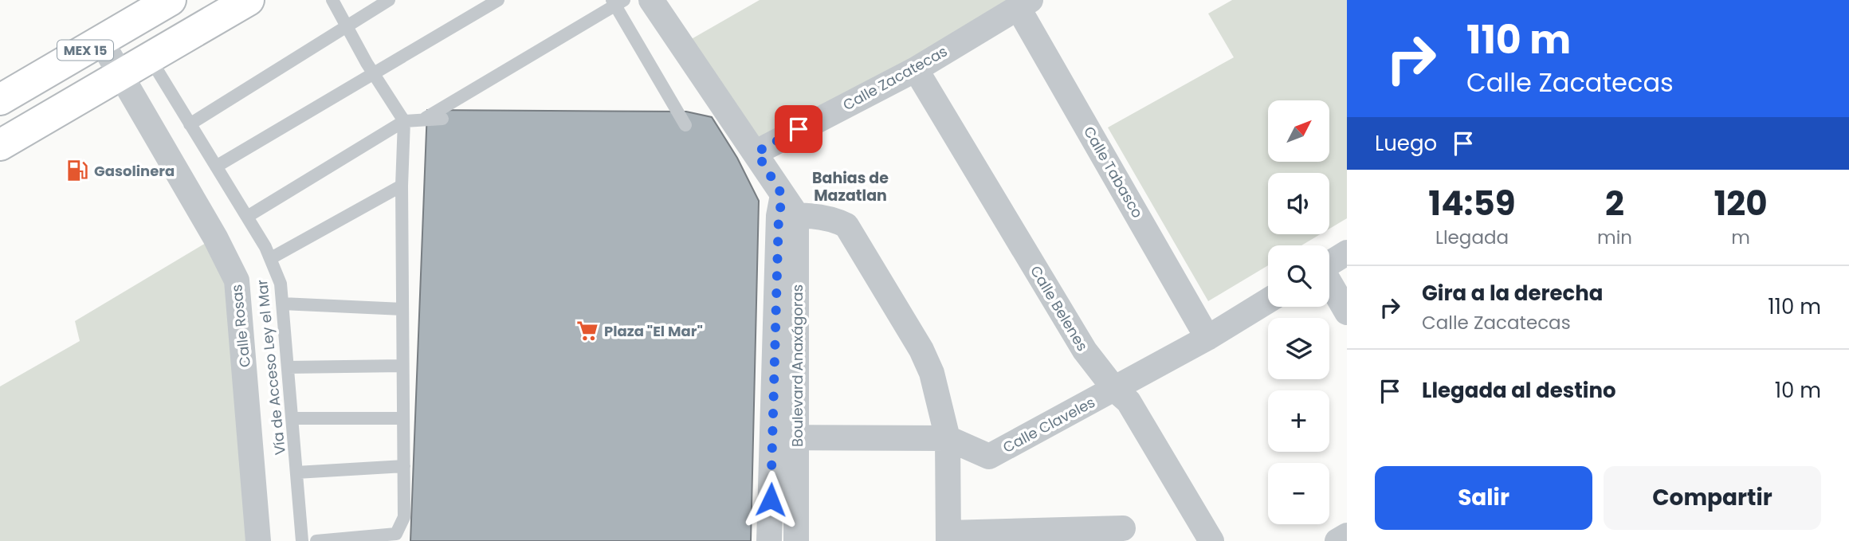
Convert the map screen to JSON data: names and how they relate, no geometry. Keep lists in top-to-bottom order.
{
  "streets": {
    "main road": ["MEX 15"],
    "street": [
      "Calle Zacatecas",
      "Calle Tabasco",
      "Calle Belenes",
      "Calle Rosas",
      "Boulevard Anaxágoras",
      "Calle Claveles"
    ],
    "lane": ["Vía de Acceso Ley el Mar"]
  },
  "crossings": [
    ["MEX 15", "Calle Rosas"],
    ["MEX 15", "Vía de Acceso Ley el Mar"],
    ["Calle Zacatecas", "Calle Tabasco"],
    ["Calle Zacatecas", "Calle Belenes"],
    ["Calle Tabasco", "Calle Claveles"],
    ["Calle Belenes", "Calle Claveles"],
    ["Boulevard Anaxágoras", "Calle Claveles"]
  ],
  "districts": ["Bahias de Mazatlan"],
  "places": {
    "fuel station": ["Gasolinera"],
    "supermarket": ["Plaza \"El Mar\""]
  },
  "north": "top right",
  "page": {
    "turn": ["110 m", "Calle Zacatecas"],
    "map_buttons": ["+", "−"],
    "then": "Luego",
    "eta": [
      "14:59",
      "Llegada",
      "2",
      "min",
      "120",
      "m"
    ],
    "list": [
      {
        "name": "Gira a la derecha",
        "note": "Calle Zacatecas",
        "value": "110 m"
      },
      {
        "name": "Llegada al destino",
        "value": "10 m"
      }
    ],
    "buttons": ["Salir", "Compartir"]
  }
}
